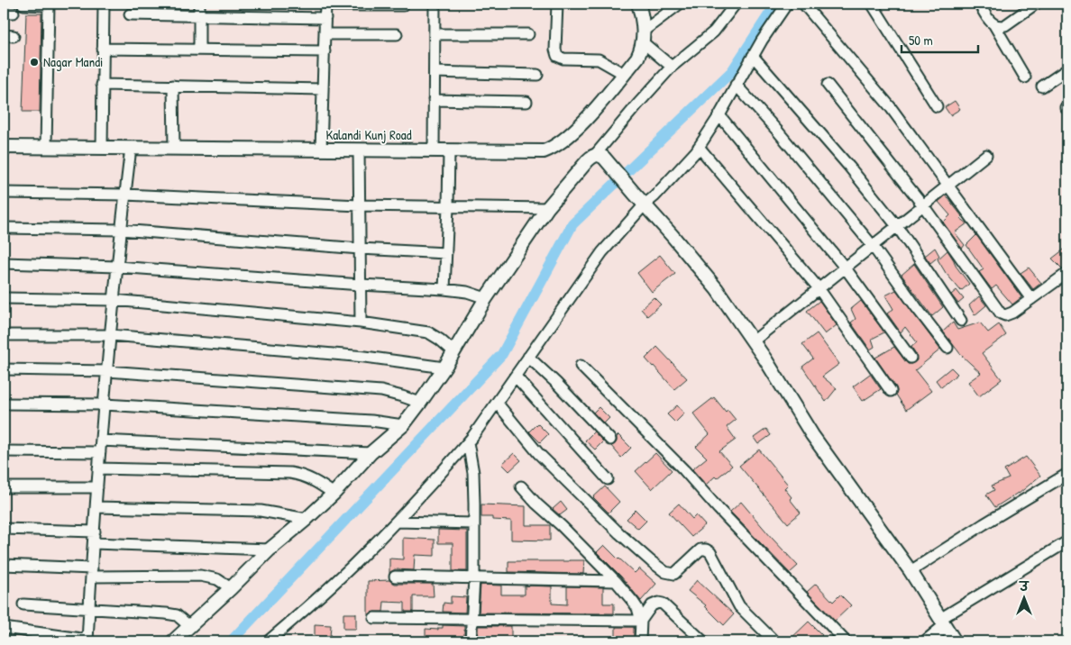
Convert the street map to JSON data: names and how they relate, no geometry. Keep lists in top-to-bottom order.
{
  "streets": {
    "street": ["Kalandi Kunj Road"]
  },
  "places": ["Nagar Mandi"],
  "scale_bar": "50 m",
  "north": "top"
}
